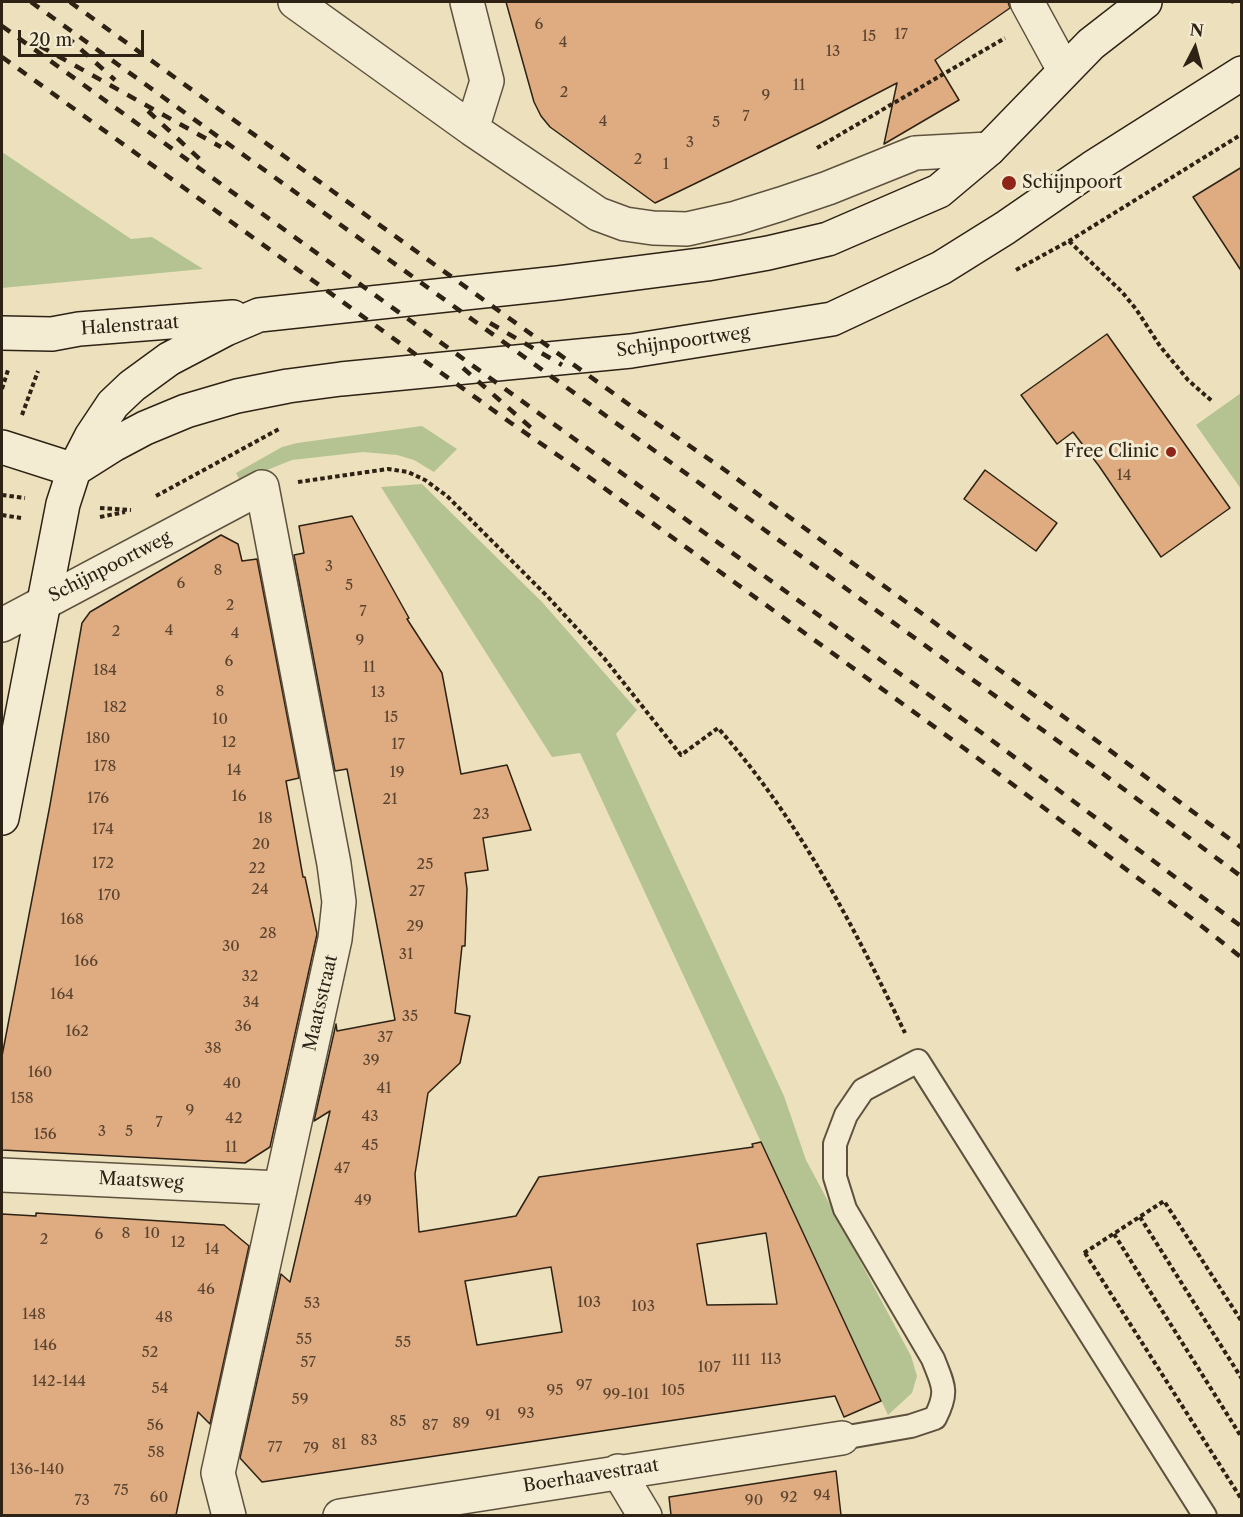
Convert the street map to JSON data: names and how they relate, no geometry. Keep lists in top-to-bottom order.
{
  "streets": {
    "street": [
      "Halenstraat",
      "Schijnpoortweg",
      "Maatsstraat",
      "Maatsweg",
      "Boerhaavestraat"
    ]
  },
  "crossings": [
    ["Halenstraat", "Schijnpoortweg"],
    ["Schijnpoortweg", "Maatsstraat"],
    ["Maatsstraat", "Maatsweg"]
  ],
  "places": ["Schijnpoort", "Free Clinic"],
  "house_numbers": [
    "6",
    "17",
    "15",
    "4",
    "13",
    "11",
    "2",
    "9",
    "7",
    "4",
    "5",
    "3",
    "2",
    "1",
    "14",
    "3",
    "8",
    "6",
    "5",
    "2",
    "7",
    "4",
    "2",
    "4",
    "9",
    "6",
    "11",
    "184",
    "8",
    "13",
    "182",
    "15",
    "10",
    "180",
    "12",
    "17",
    "178",
    "14",
    "19",
    "16",
    "176",
    "21",
    "23",
    "18",
    "174",
    "20",
    "172",
    "25",
    "22",
    "24",
    "27",
    "170",
    "168",
    "29",
    "28",
    "30",
    "31",
    "166",
    "32",
    "164",
    "34",
    "35",
    "36",
    "162",
    "37",
    "38",
    "39",
    "160",
    "40",
    "41",
    "158",
    "9",
    "43",
    "42",
    "7",
    "3",
    "5",
    "156",
    "45",
    "11",
    "47",
    "49",
    "8",
    "10",
    "6",
    "2",
    "12",
    "14",
    "46",
    "103",
    "53",
    "103",
    "148",
    "48",
    "55",
    "55",
    "146",
    "52",
    "113",
    "111",
    "57",
    "107",
    "142-144",
    "97",
    "54",
    "95",
    "105",
    "99-101",
    "59",
    "93",
    "91",
    "85",
    "89",
    "56",
    "87",
    "83",
    "81",
    "77",
    "79",
    "58",
    "136-140",
    "75",
    "94",
    "60",
    "92",
    "73",
    "90"
  ],
  "scale_bar": "20 m",
  "north": "top"
}
